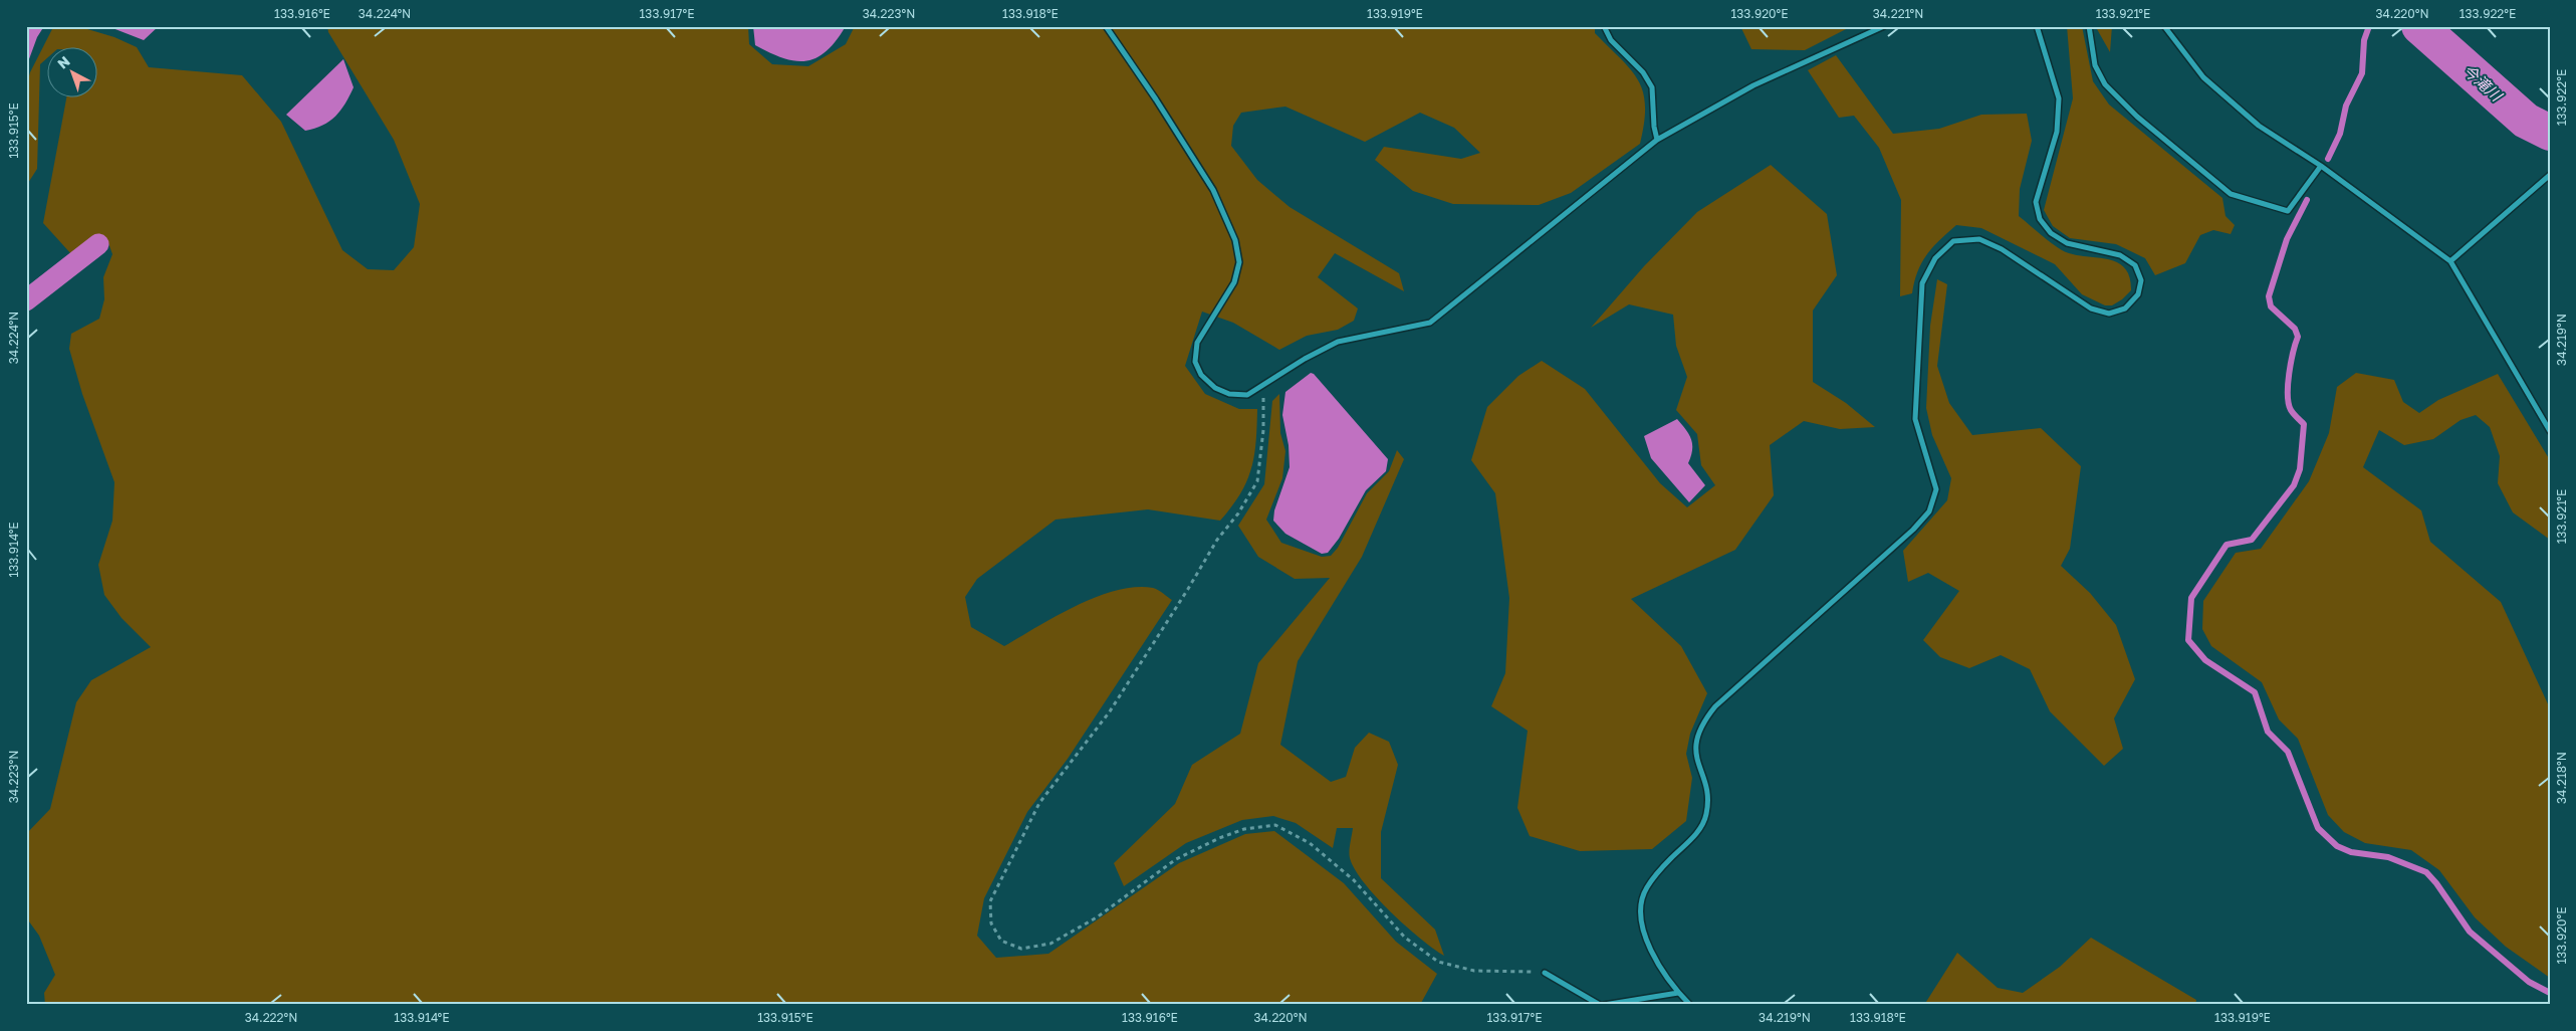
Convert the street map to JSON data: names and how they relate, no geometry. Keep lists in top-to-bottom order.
{
  "water": ["今滝川"],
  "north": "top left",
  "coordinates": [
    "133.916°E",
    "34.224°N",
    "133.917°E",
    "34.223°N",
    "133.918°E",
    "133.919°E",
    "133.920°E",
    "34.221°N",
    "133.921°E",
    "34.220°N",
    "133.922°E",
    "133.915°E",
    "34.219°N",
    "133.914°E",
    "34.218°N",
    "34.222°N"
  ]
}
